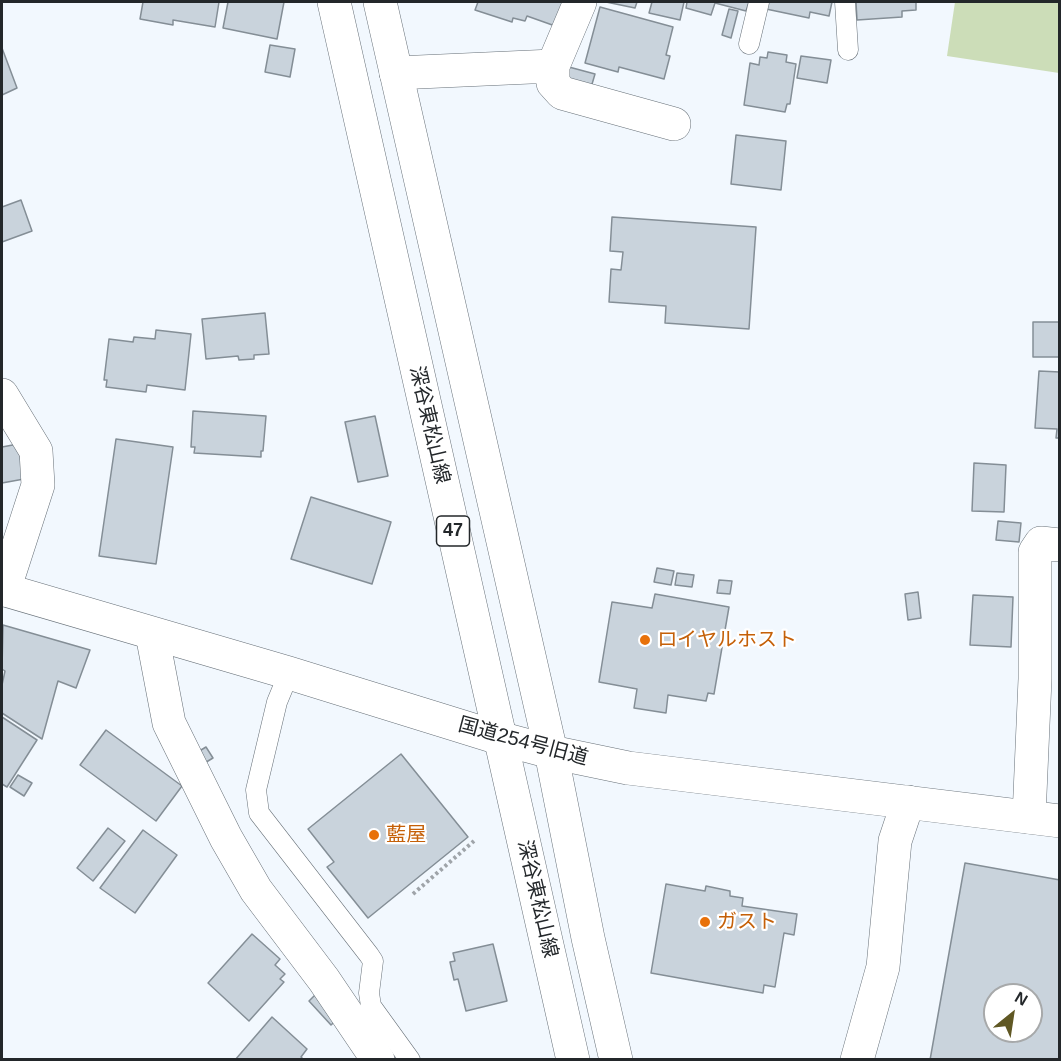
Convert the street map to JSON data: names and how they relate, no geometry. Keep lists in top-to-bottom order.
{
  "streets": {
    "street": ["深谷東松山線", "47", "国道254号旧道"]
  },
  "crossings": [
    ["深谷東松山線", "国道254号旧道"],
    ["47", "国道254号旧道"]
  ],
  "places": ["ロイヤルホスト", "藍屋", "ガスト"],
  "north": "top right"
}
